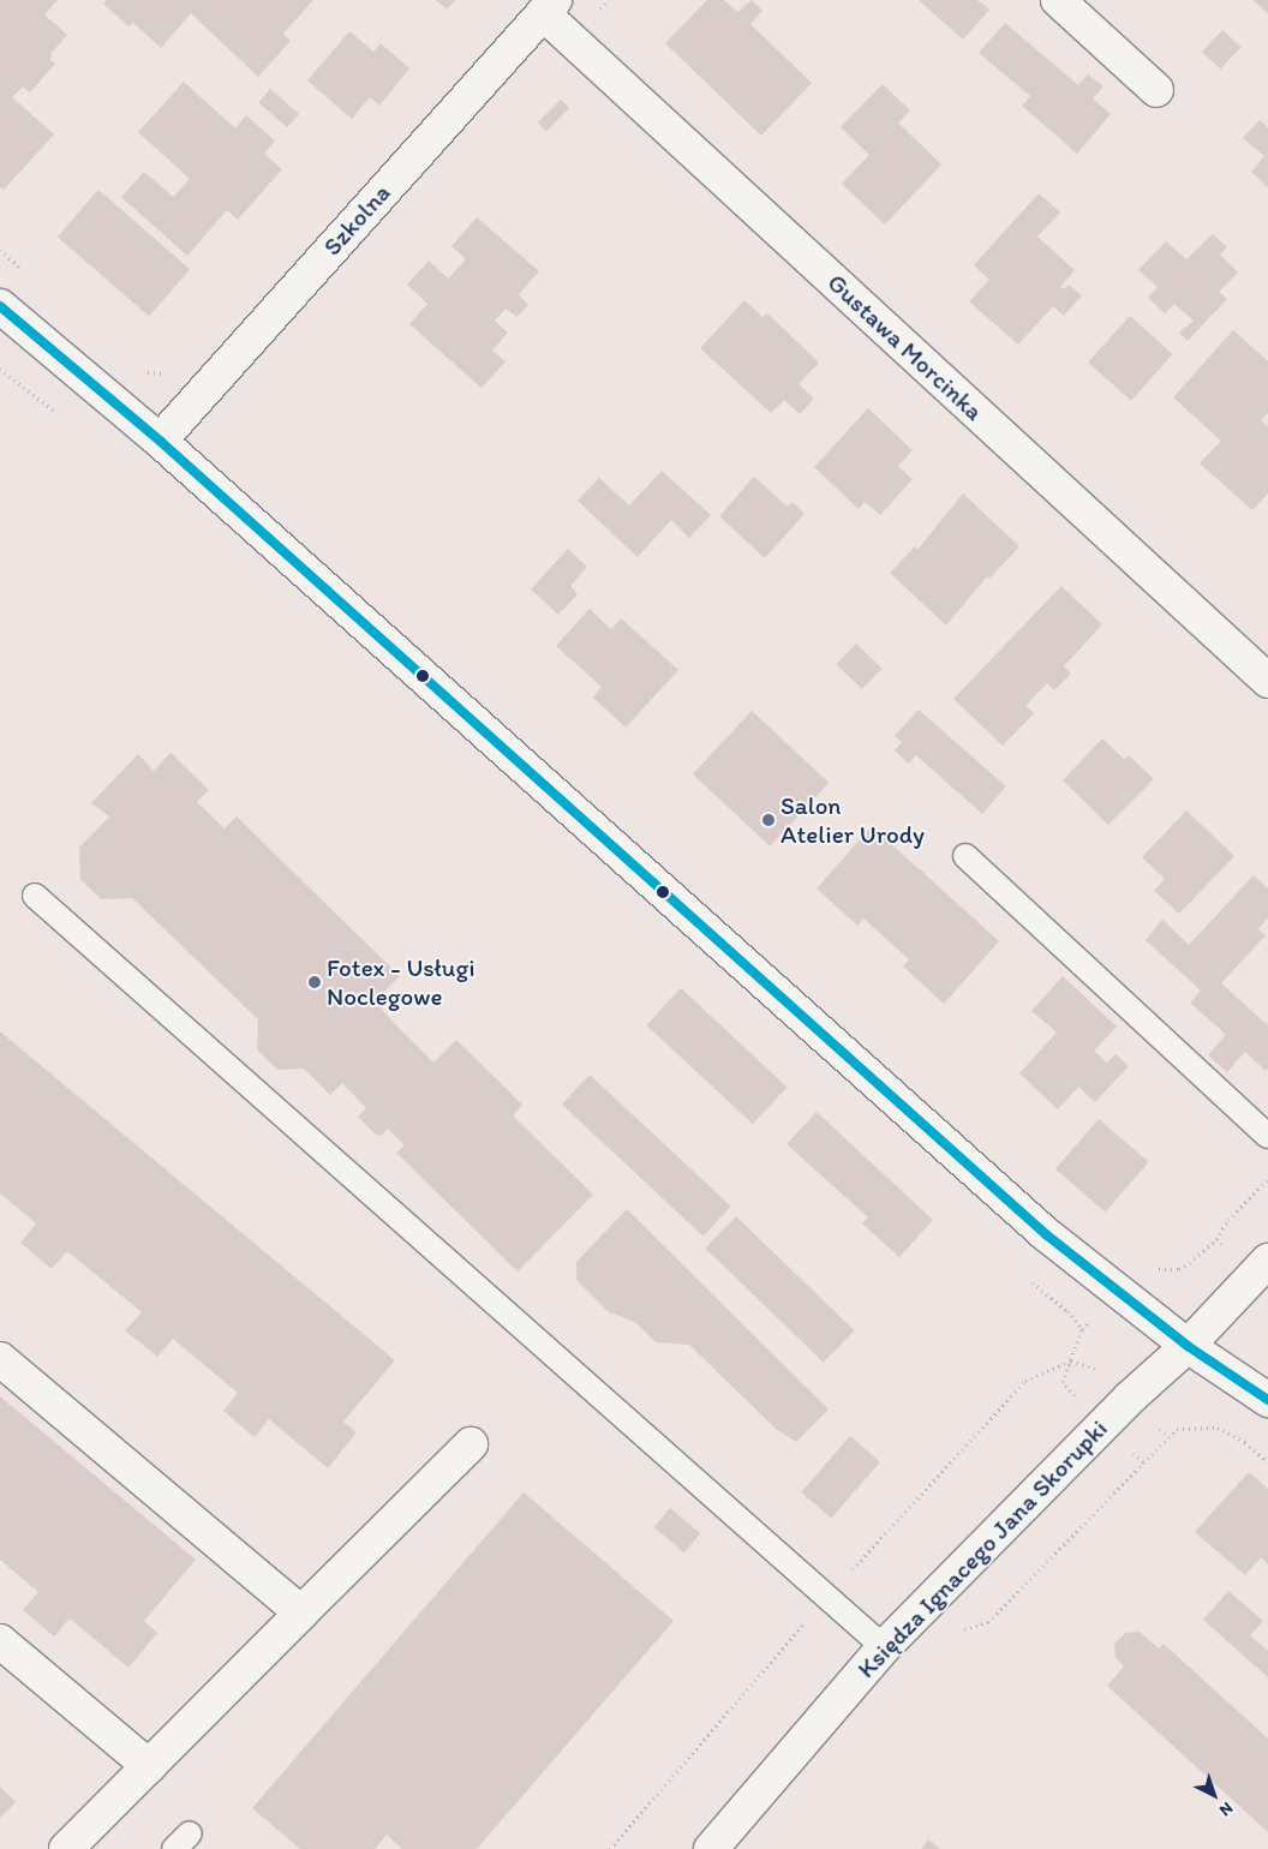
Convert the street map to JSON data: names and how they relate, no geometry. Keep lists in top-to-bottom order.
{
  "streets": {
    "street": ["Szkolna", "Gustawa Morcinka", "Księdza Ignacego Jana Skorupki"]
  },
  "crossings": [
    ["Szkolna", "Gustawa Morcinka"]
  ],
  "places": ["Salon Atelier Urody", "Fotex - Usługi Noclegowe"],
  "north": "bottom right"
}
